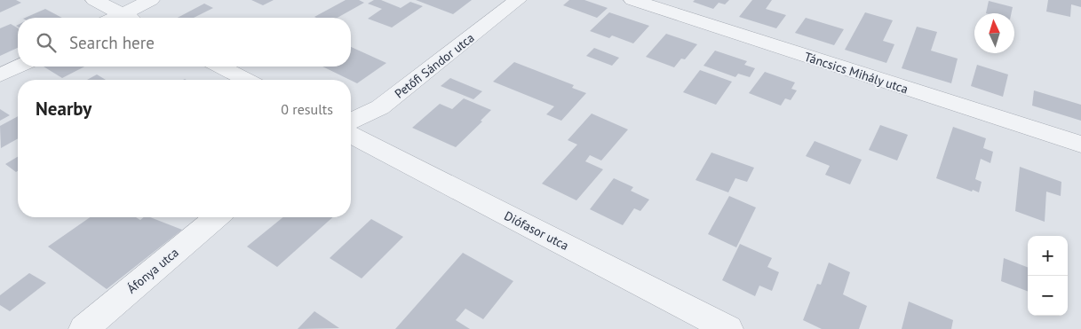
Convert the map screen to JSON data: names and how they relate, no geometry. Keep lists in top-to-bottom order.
{
  "streets": {
    "street": [
      "Petőfi Sándor utca",
      "Táncsics Mihály utca",
      "Diófasor utca",
      "Áfonya utca"
    ]
  },
  "north": "top",
  "page": {
    "search": "Search here",
    "heading": ["Nearby", "0 results"],
    "map_buttons": ["+", "−"]
  }
}
